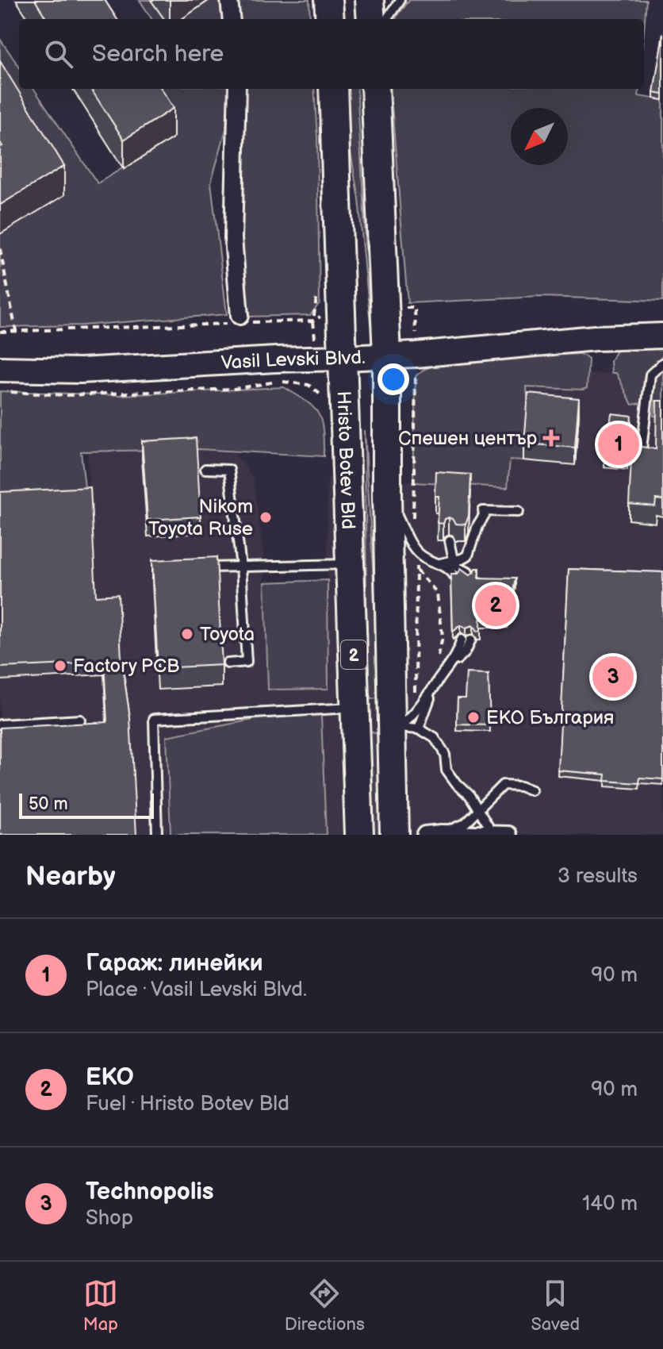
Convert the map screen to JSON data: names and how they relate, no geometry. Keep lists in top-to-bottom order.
{
  "streets": {
    "highway": ["Hristo Botev Bld", "2"],
    "main road": ["Vasil Levski Blvd."]
  },
  "crossings": [
    ["Vasil Levski Blvd.", "Hristo Botev Bld"]
  ],
  "places": {
    "health": ["Спешен център"],
    "other": [
      "Nikom Toyota Ruse",
      "Toyota",
      "Factory PCB",
      "ЕКО България"
    ]
  },
  "scale_bar": "50 m",
  "north": "bottom left",
  "page": {
    "search": "Search here",
    "pins": ["1", "2", "3"],
    "scale": "50 m",
    "heading": ["Nearby", "3 results"],
    "list": [
      {
        "mark": "1",
        "name": "Гараж: линейки",
        "note": "Place · Vasil Levski Blvd.",
        "value": "90 m"
      },
      {
        "mark": "2",
        "name": "EKO",
        "note": "Fuel · Hristo Botev Bld",
        "value": "90 m"
      },
      {
        "mark": "3",
        "name": "Technopolis",
        "note": "Shop",
        "value": "140 m"
      }
    ],
    "nav": ["Map", "Directions", "Saved"]
  }
}
